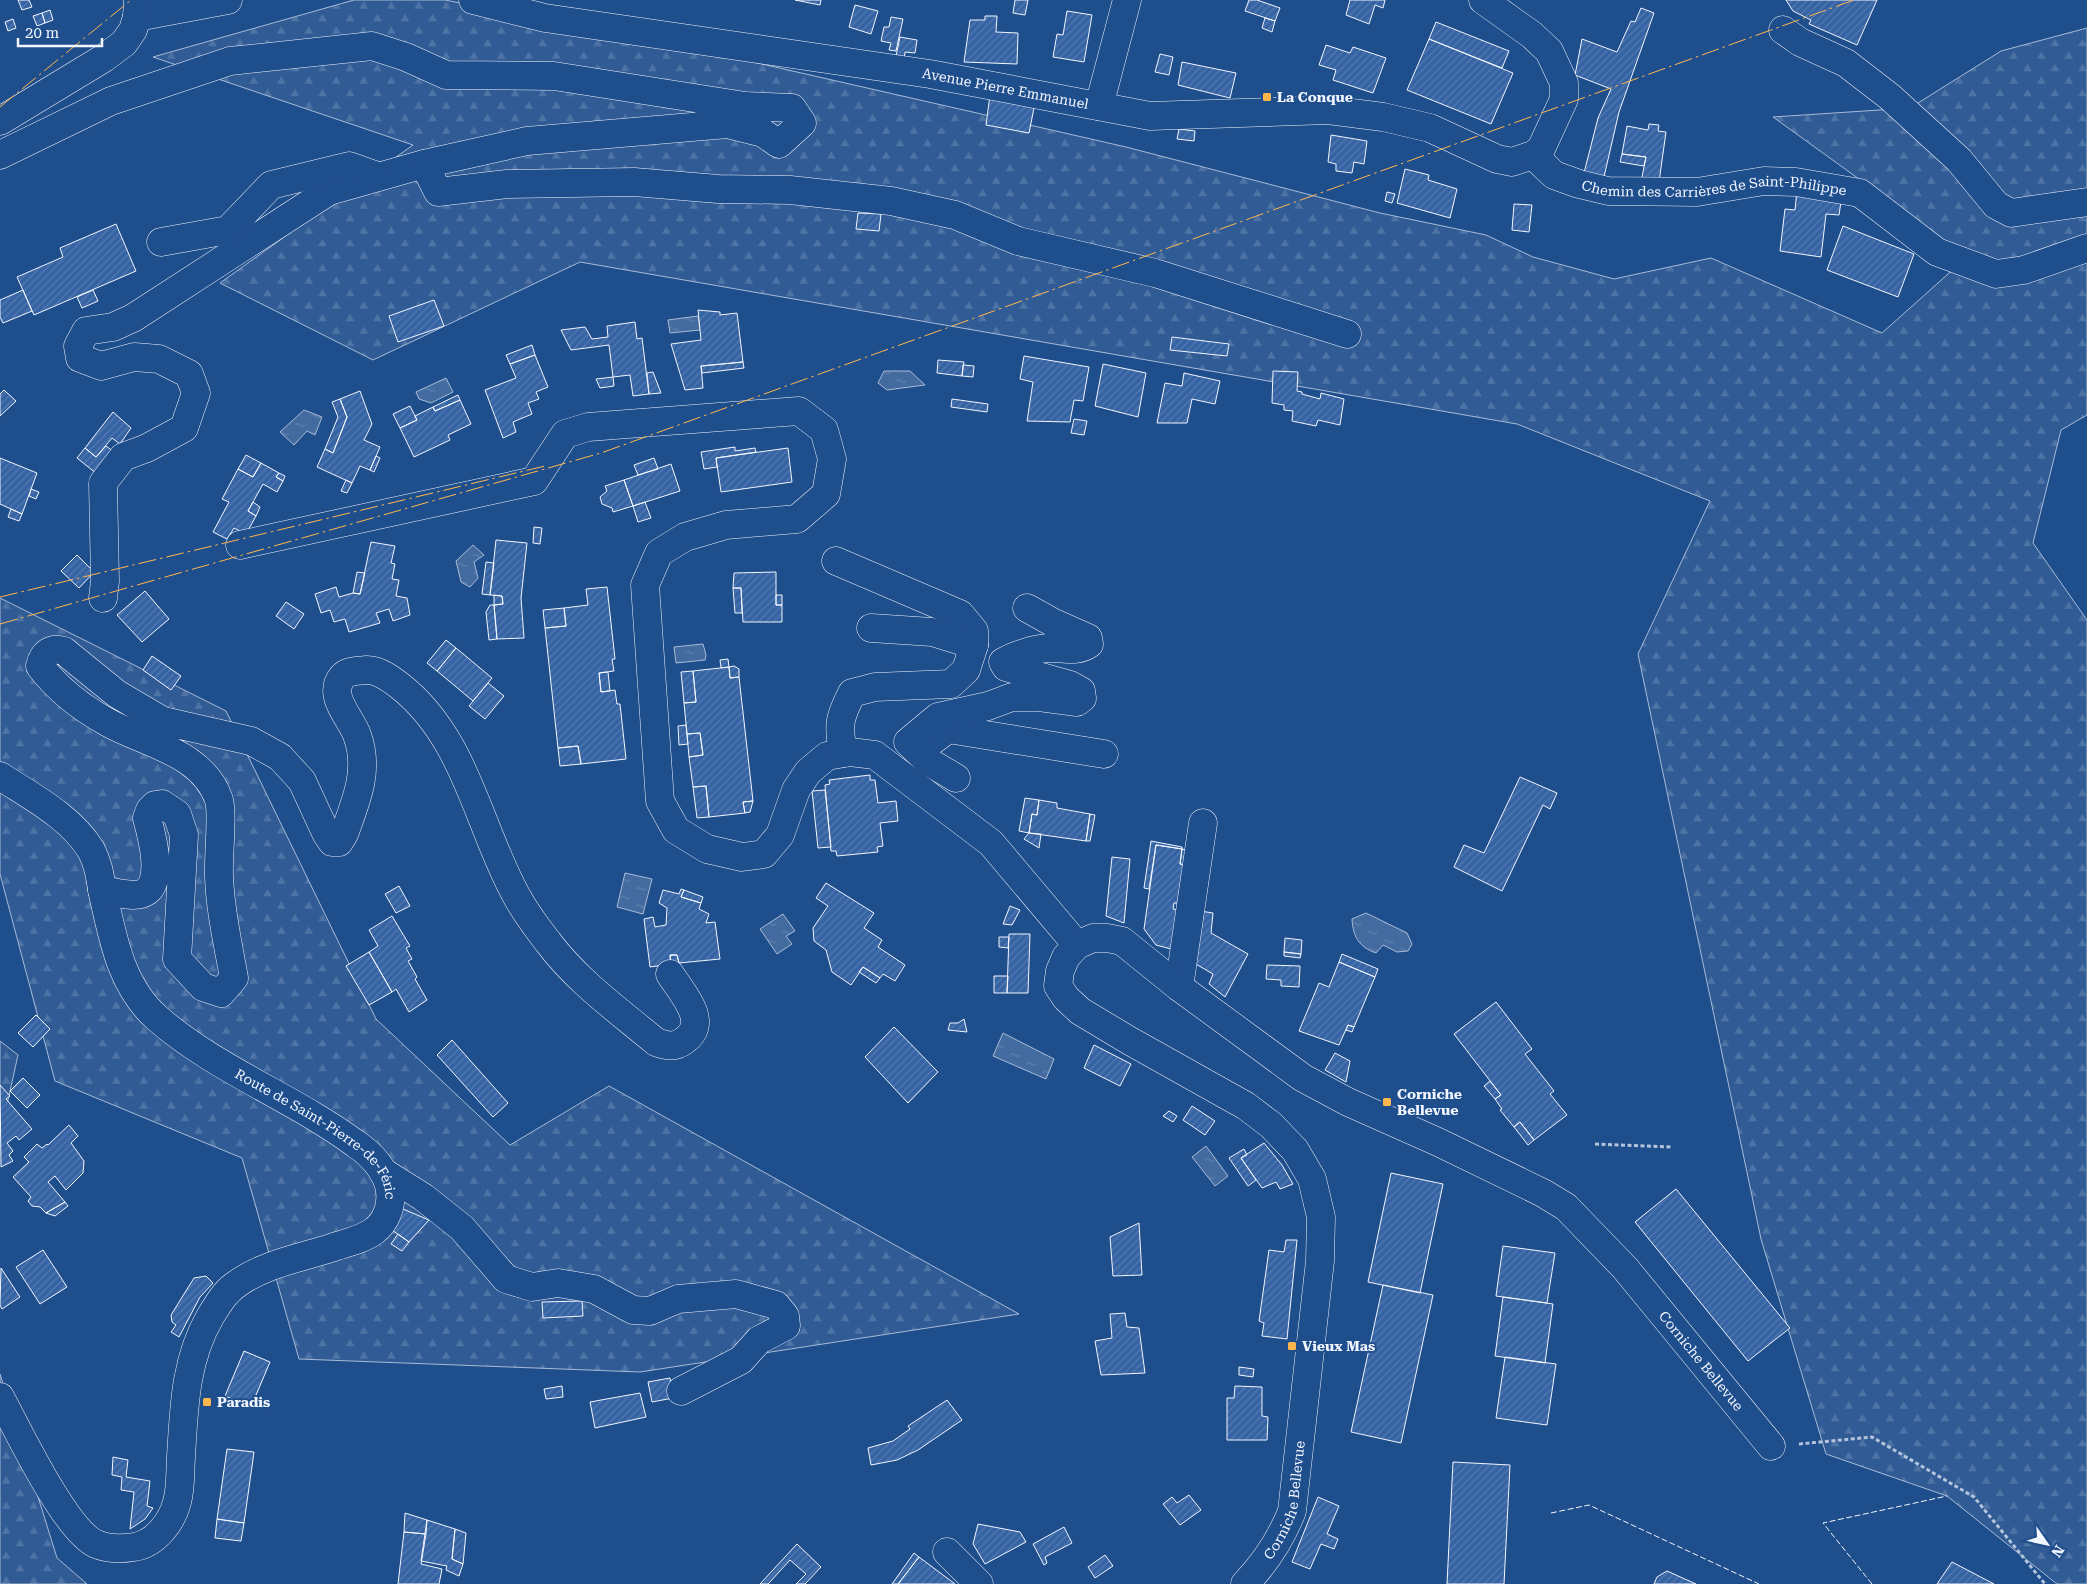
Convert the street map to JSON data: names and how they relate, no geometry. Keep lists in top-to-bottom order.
{
  "streets": {
    "street": [
      "Avenue Pierre Emmanuel",
      "Chemin des Carrières de Saint-Philippe",
      "Route de Saint-Pierre-de-Féric",
      "Corniche Bellevue"
    ]
  },
  "crossings": [
    ["Avenue Pierre Emmanuel", "Chemin des Carrières de Saint-Philippe"]
  ],
  "places": {
    "transit": [
      "La Conque",
      "Corniche Bellevue",
      "Vieux Mas",
      "Paradis"
    ]
  },
  "scale_bar": "20 m",
  "north": "bottom right"
}
